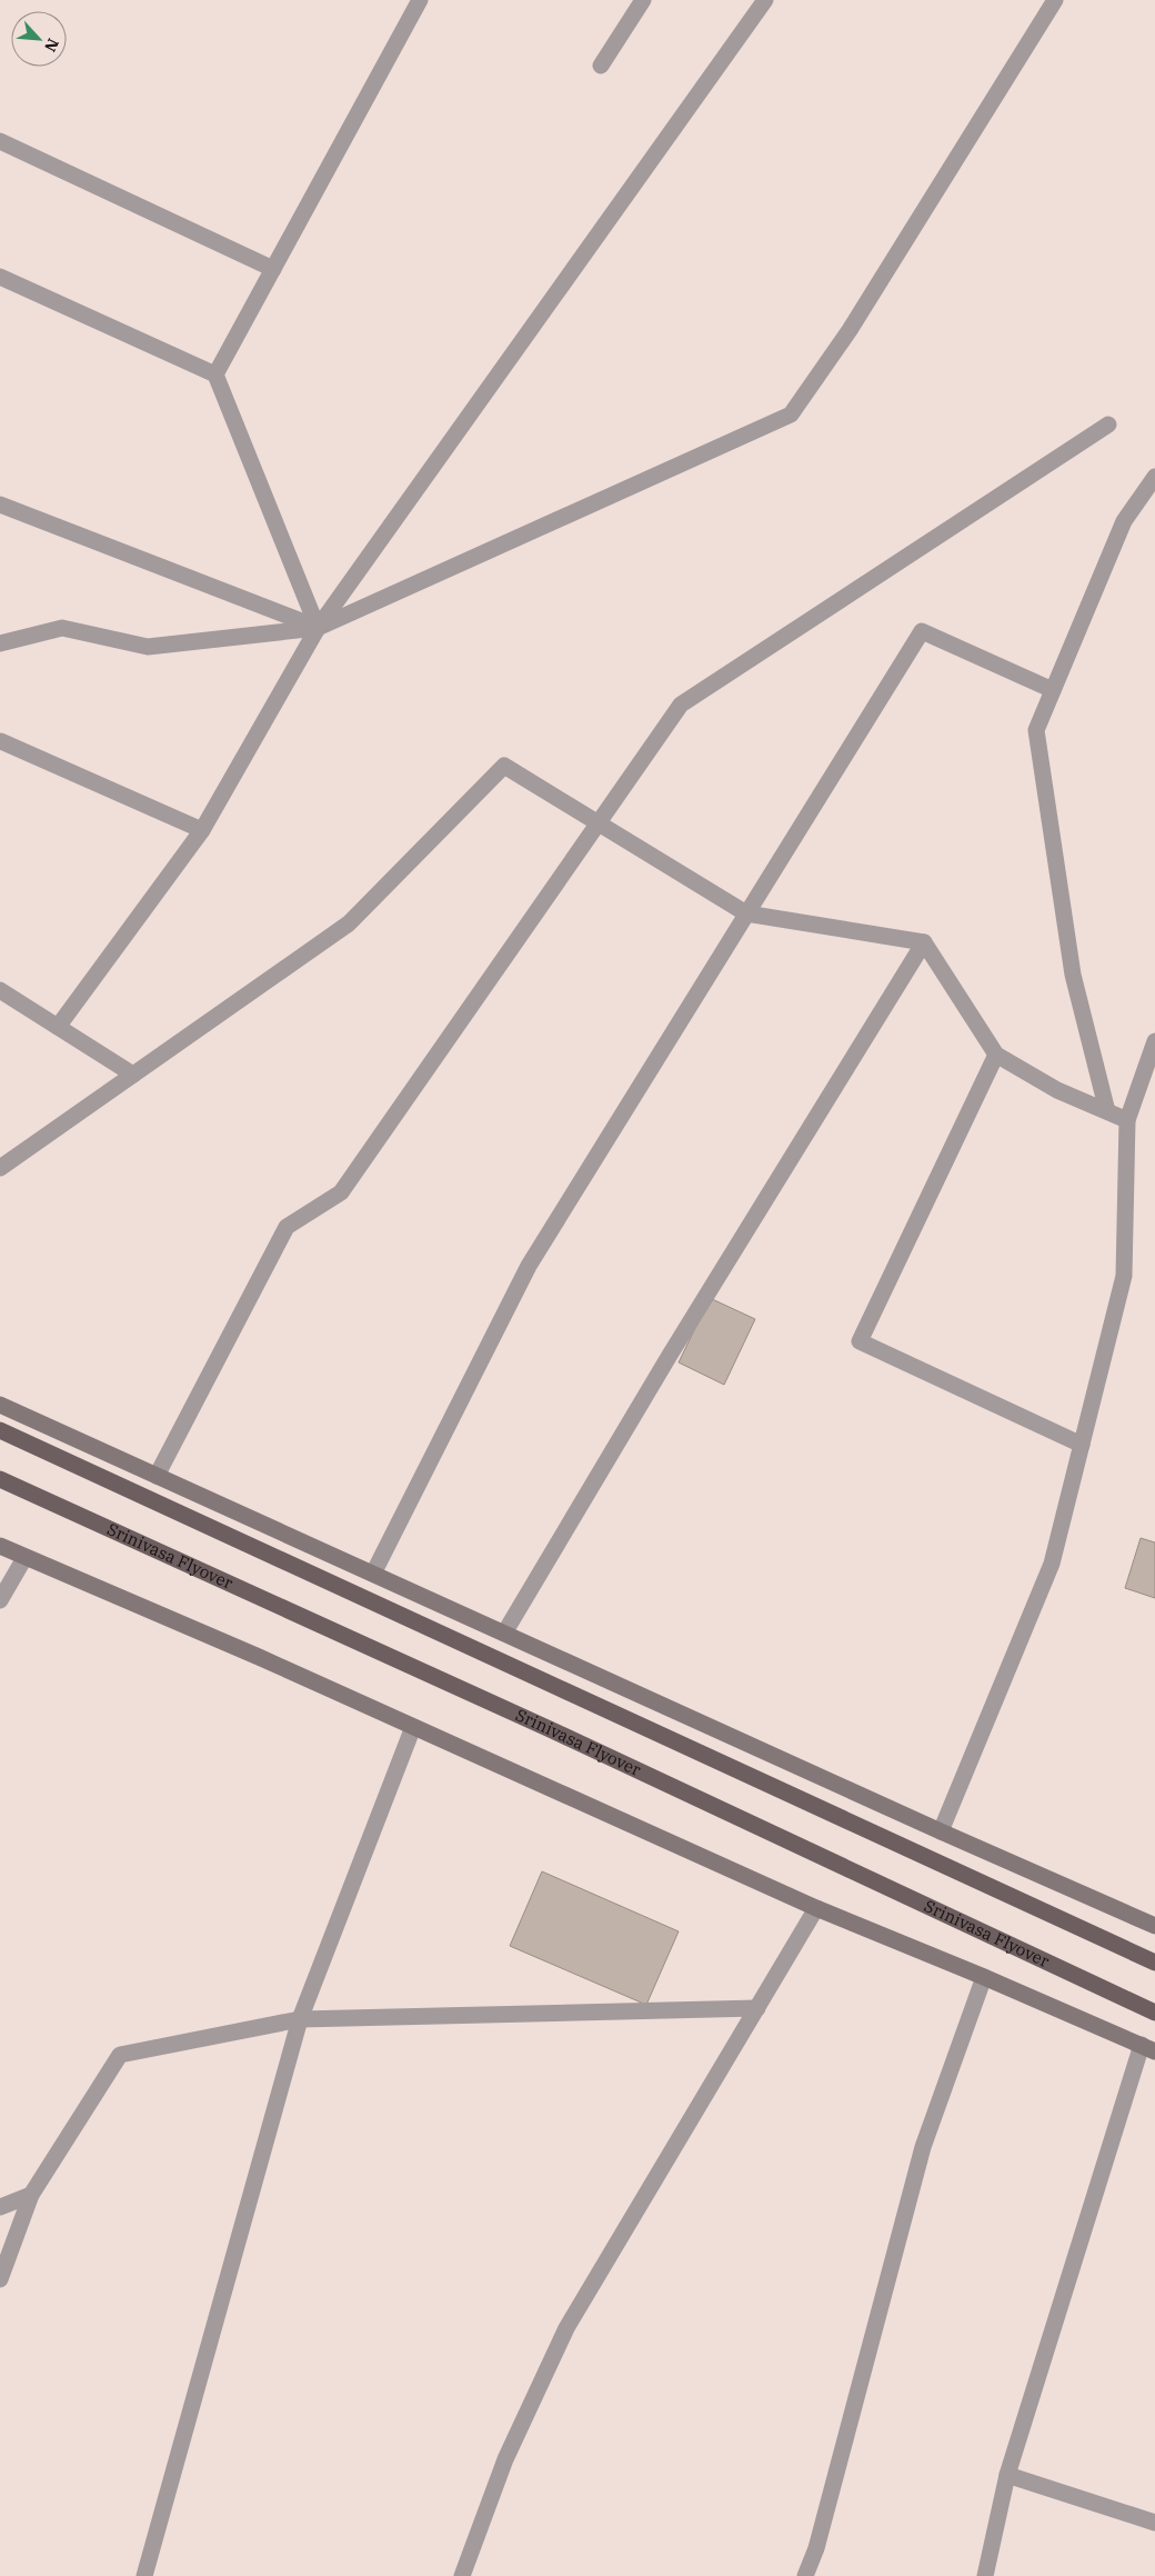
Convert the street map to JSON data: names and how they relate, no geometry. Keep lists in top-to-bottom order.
{
  "streets": {
    "main road": ["Srinivasa Flyover"]
  },
  "north": "bottom right"
}
